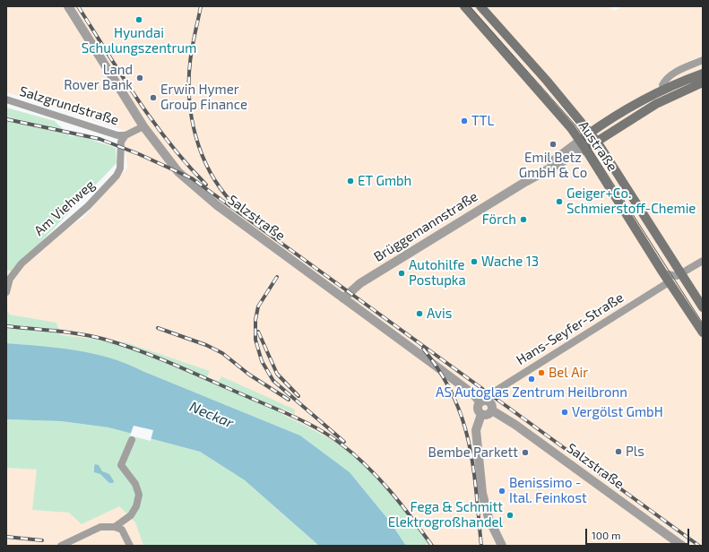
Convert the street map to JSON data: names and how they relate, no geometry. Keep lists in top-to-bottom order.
{
  "streets": {
    "main road": ["Austraße", "Brüggemannstraße"],
    "street": [
      "Salzgrundstraße",
      "Am Viehweg",
      "Salzstraße",
      "Hans-Seyfer-Straße"
    ]
  },
  "crossings": [
    ["Salzgrundstraße", "Am Viehweg"],
    ["Salzgrundstraße", "Salzstraße"],
    ["Austraße", "Brüggemannstraße"],
    ["Austraße", "Hans-Seyfer-Straße"],
    ["Salzstraße", "Brüggemannstraße"],
    ["Salzstraße", "Hans-Seyfer-Straße"]
  ],
  "water": ["Neckar"],
  "places": [
    "Hyundai Schulungszentrum",
    "Land Rover Bank",
    "Erwin Hymer Group Finance",
    "TTL",
    "Emil Betz GmbH & Co",
    "ET Gmbh",
    "Geiger+Co. Schmierstoff-Chemie",
    "Förch",
    "Wache 13",
    "Autohilfe Postupka",
    "Avis",
    "Bel Air",
    "AS Autoglas Zentrum Heilbronn",
    "Vergölst GmbH",
    "Pls",
    "Bembe Parkett",
    "Benissimo - Ital. Feinkost",
    "Fega & Schmitt Elektrogroßhandel"
  ],
  "scale_bar": "100 m"
}
